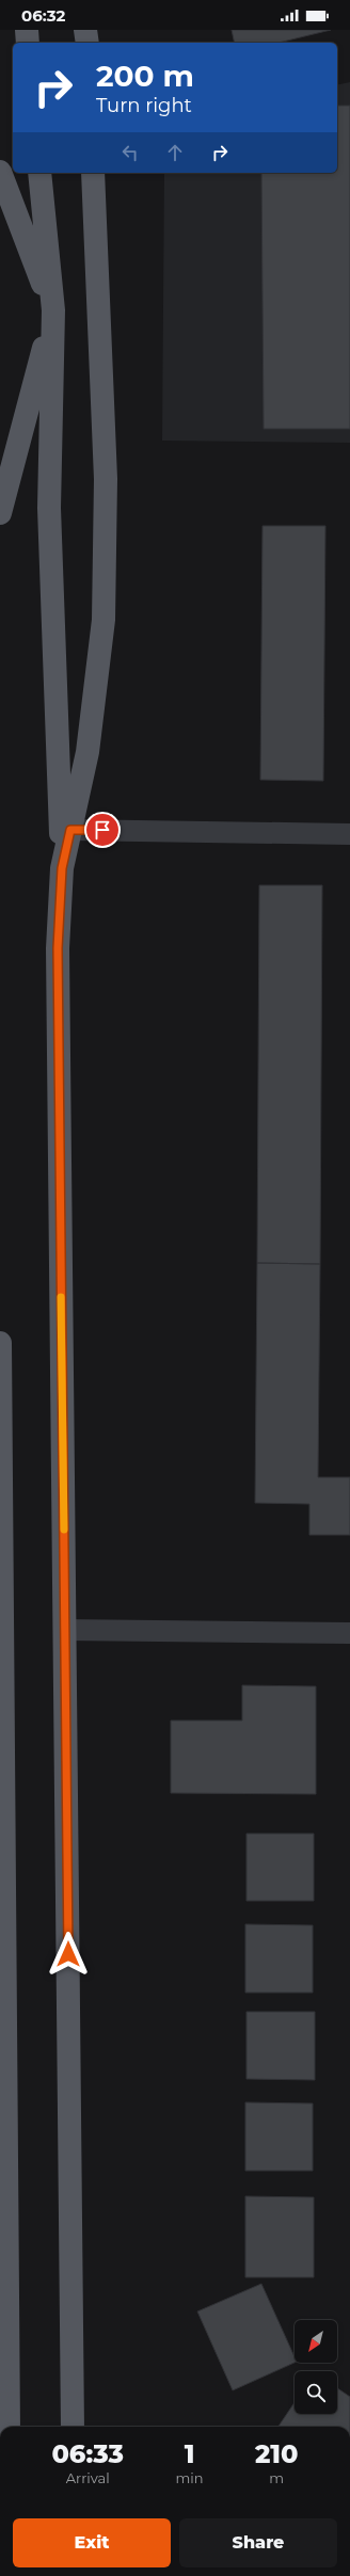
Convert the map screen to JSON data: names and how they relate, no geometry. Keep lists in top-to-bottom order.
{
  "north": "bottom left",
  "page": {
    "status": "06:32",
    "turn": ["200 m", "Turn right"],
    "eta": [
      "06:33",
      "Arrival",
      "1",
      "min",
      "210",
      "m"
    ],
    "buttons": ["Exit", "Share"]
  }
}
